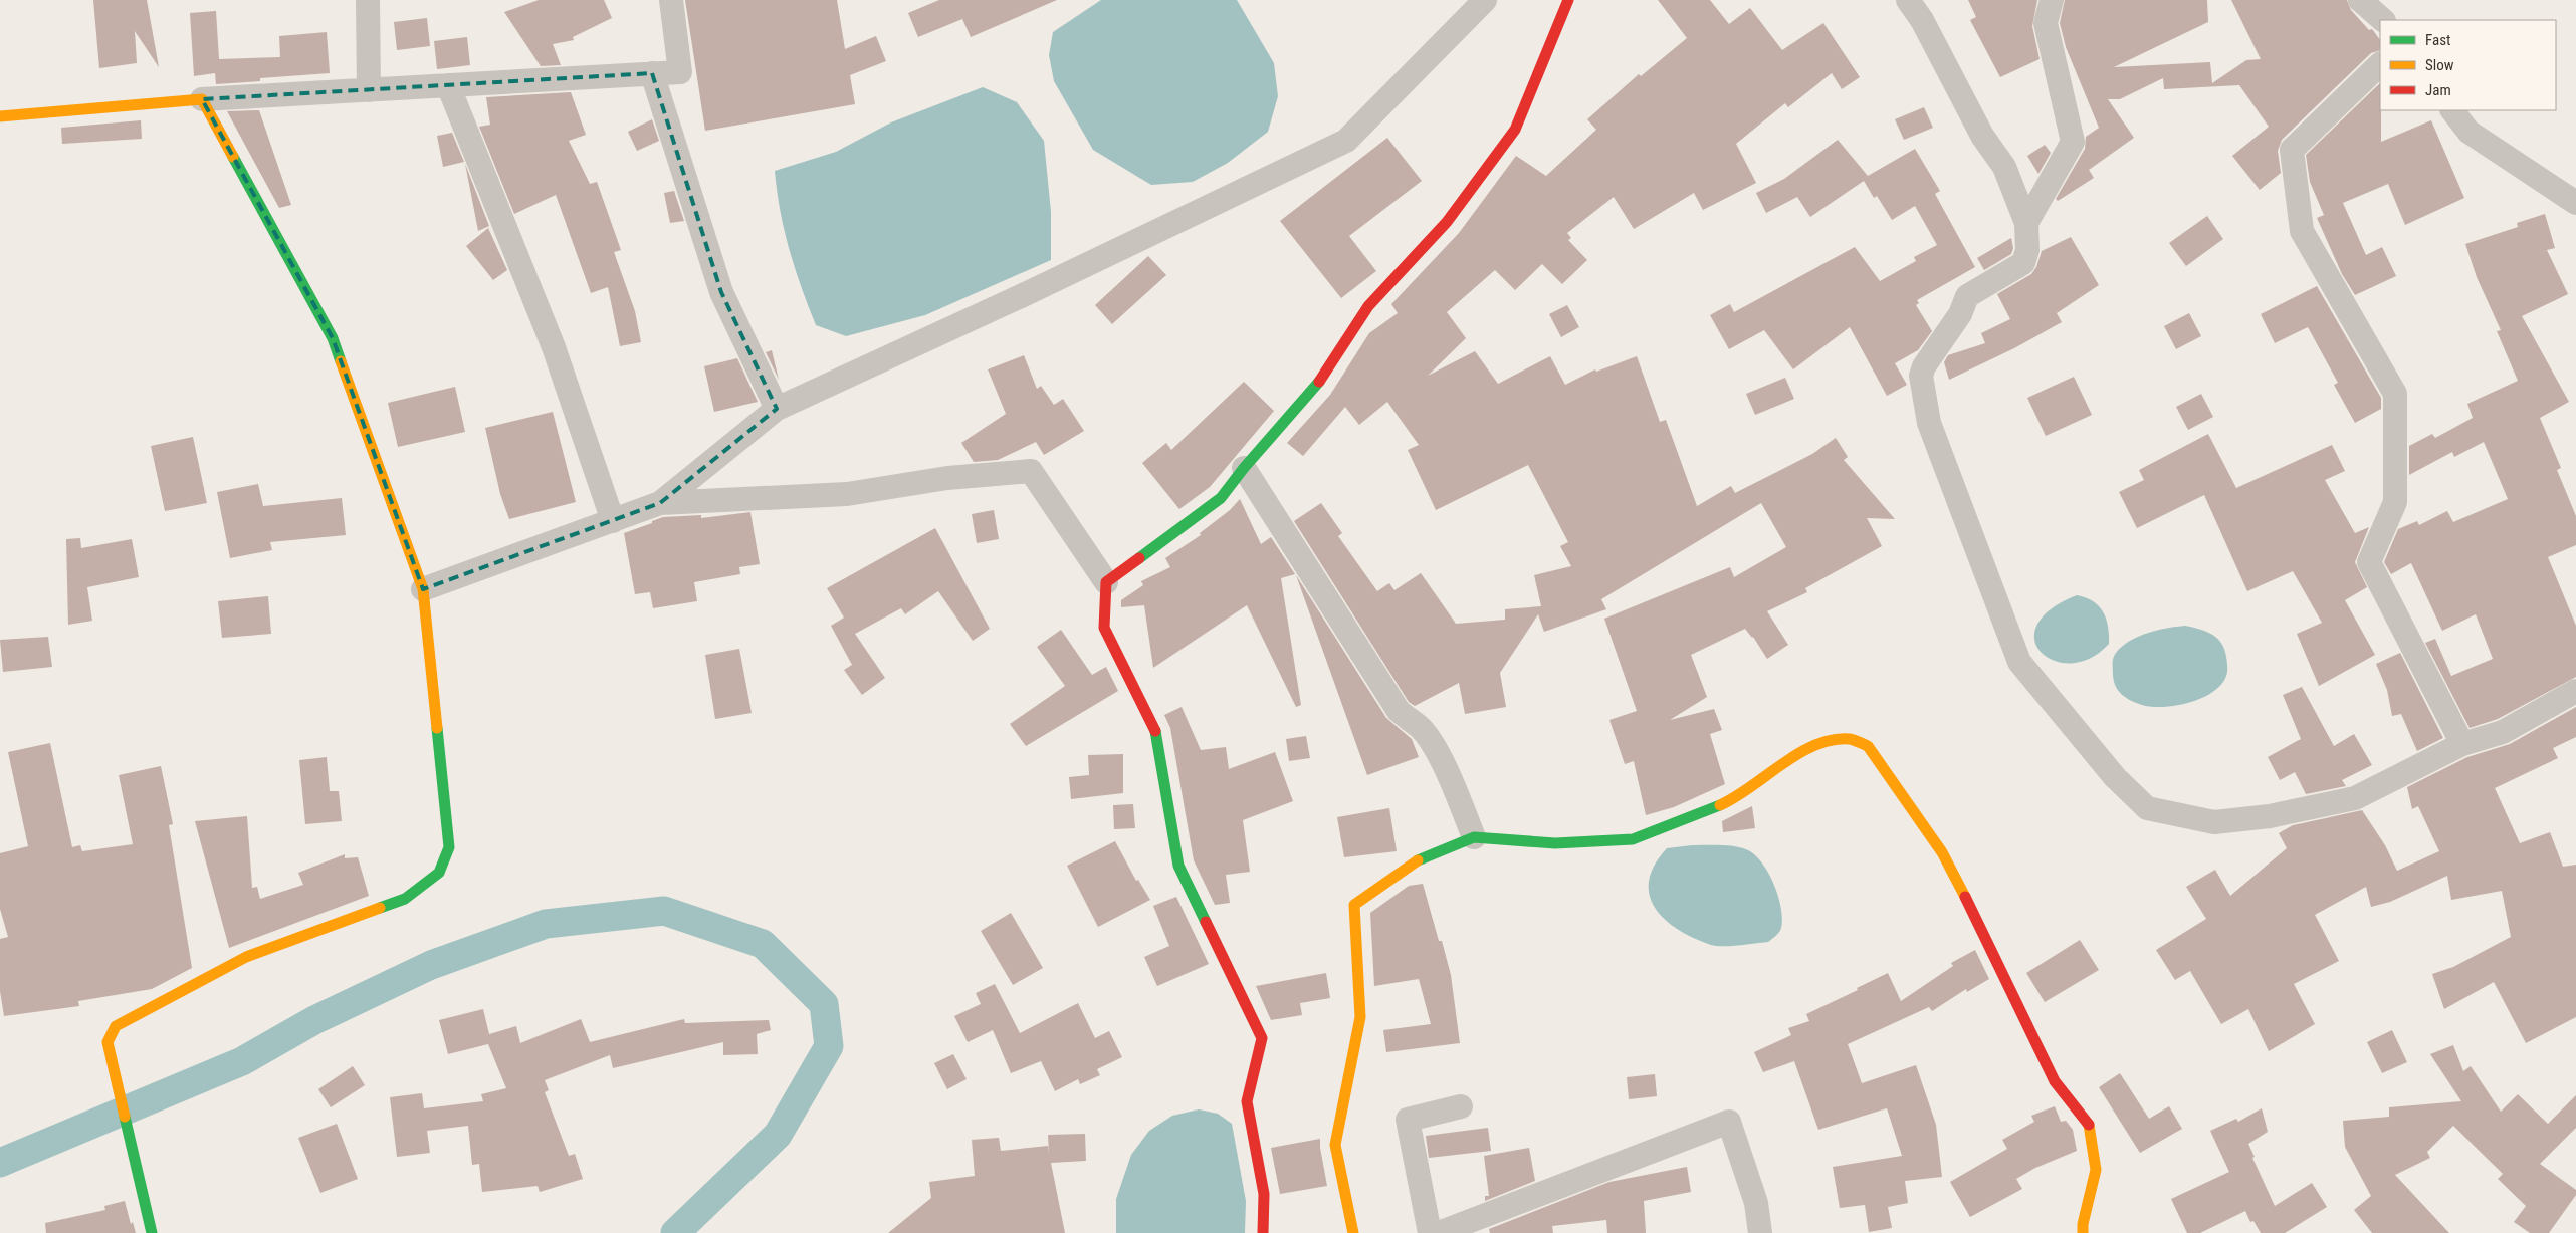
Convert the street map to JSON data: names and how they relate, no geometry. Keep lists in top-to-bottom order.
{
  "legend": ["Fast", "Slow", "Jam"]
}
